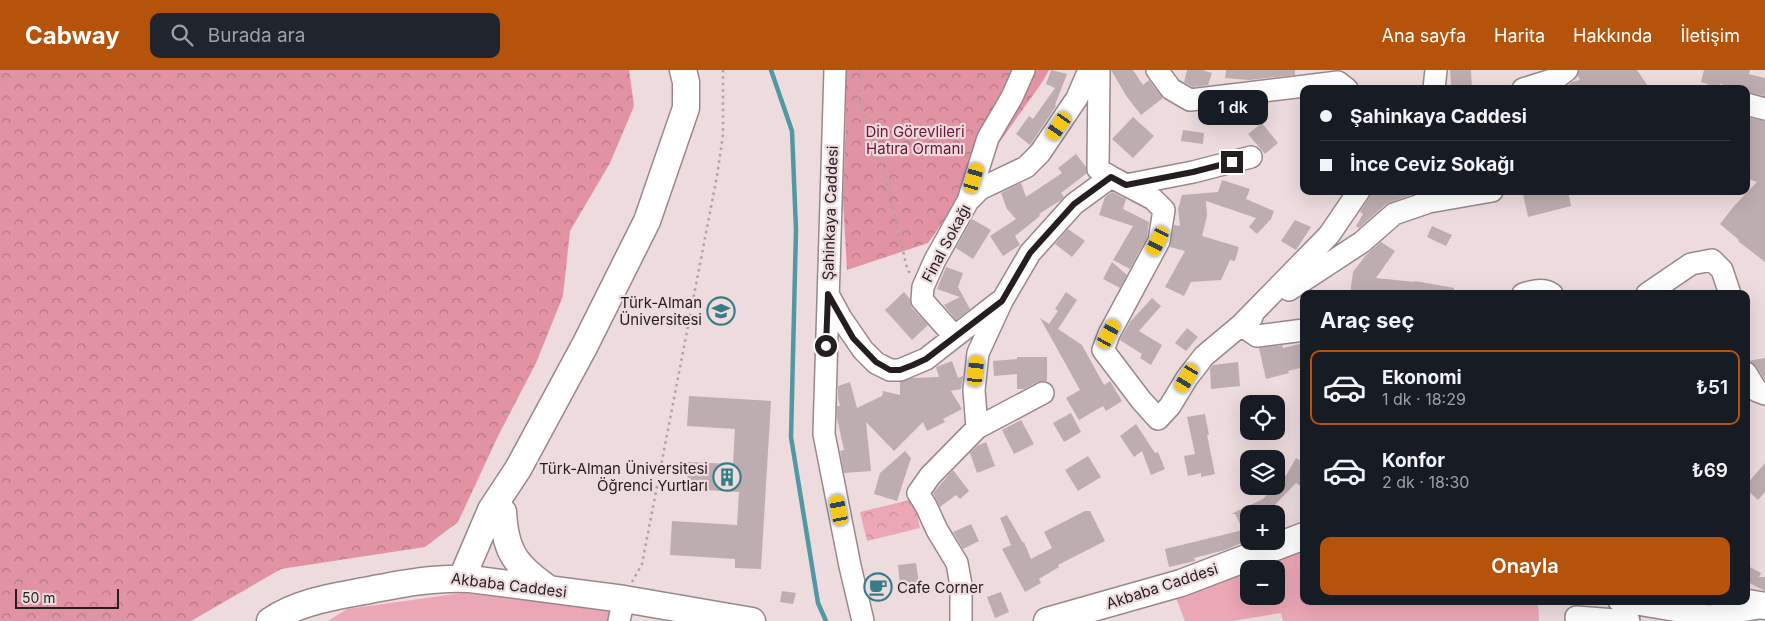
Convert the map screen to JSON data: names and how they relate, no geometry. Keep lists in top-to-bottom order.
{
  "streets": {
    "main road": ["Akbaba Caddesi"],
    "street": ["Şahinkaya Caddesi", "Final Sokağı"]
  },
  "parks": ["Din Görevlileri Hatıra Ormanı"],
  "places": {
    "school or university": ["Türk-Alman Üniversitesi"],
    "building": ["Türk-Alman Üniversitesi Öğrenci Yurtları"],
    "cafe": ["Cafe Corner"]
  },
  "scale_bar": "50 m",
  "page": {
    "header": "Cabway",
    "search": "Burada ara",
    "nav": [
      "Ana sayfa",
      "Harita",
      "Hakkında",
      "İletişim"
    ],
    "banner": ["Şahinkaya Caddesi", "İnce Ceviz Sokağı"],
    "bubble": "1 dk",
    "heading": "Araç seç",
    "list": [
      {
        "name": "Ekonomi",
        "note": "1 dk · 18:29",
        "value": "₺51"
      },
      {
        "name": "Konfor",
        "note": "2 dk · 18:30",
        "value": "₺69"
      }
    ],
    "map_buttons": ["+", "−"],
    "buttons": "Onayla",
    "scale": "50 m"
  }
}
